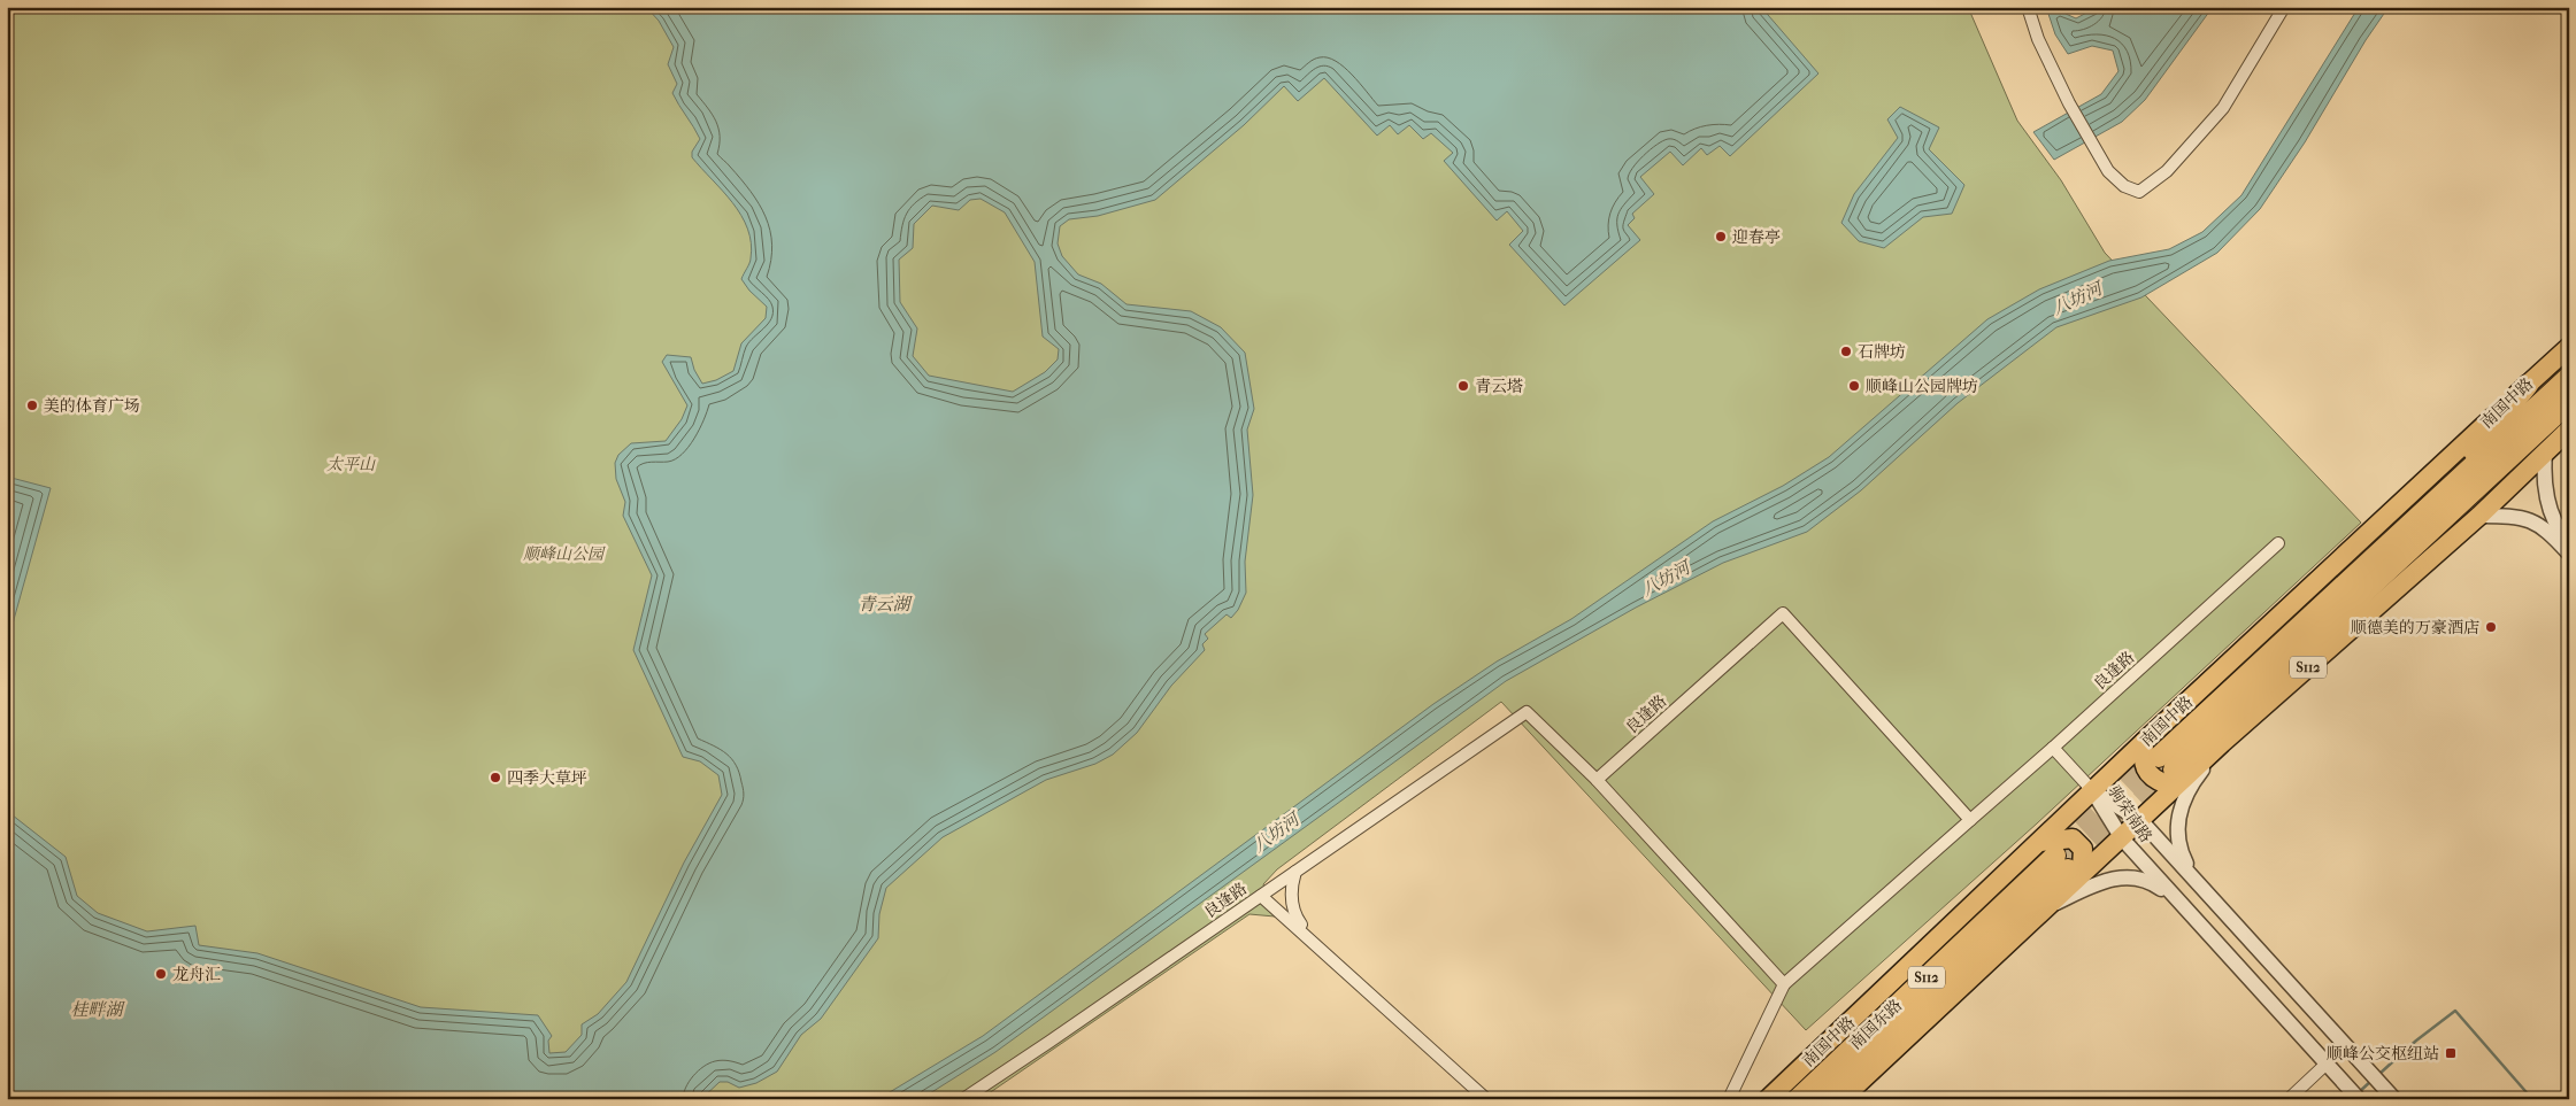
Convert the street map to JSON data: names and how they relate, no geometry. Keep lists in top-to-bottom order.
{
  "streets": {
    "highway": ["南国中路", "S112", "南国东路"],
    "street": ["良逢路", "驹荣南路"]
  },
  "crossings": [
    ["南国中路", "驹荣南路"],
    ["S112", "驹荣南路"],
    ["S112", "南国东路"]
  ],
  "water": ["八坊河", "青云湖", "桂畔湖"],
  "parks": ["太平山", "顺峰山公园"],
  "places": {
    "other": [
      "迎春亭",
      "石牌坊",
      "青云塔",
      "顺峰山公园牌坊",
      "美的体育广场",
      "顺德美的万豪酒店",
      "四季大草坪",
      "龙舟汇"
    ],
    "transit": ["顺峰公交枢纽站"]
  }
}
